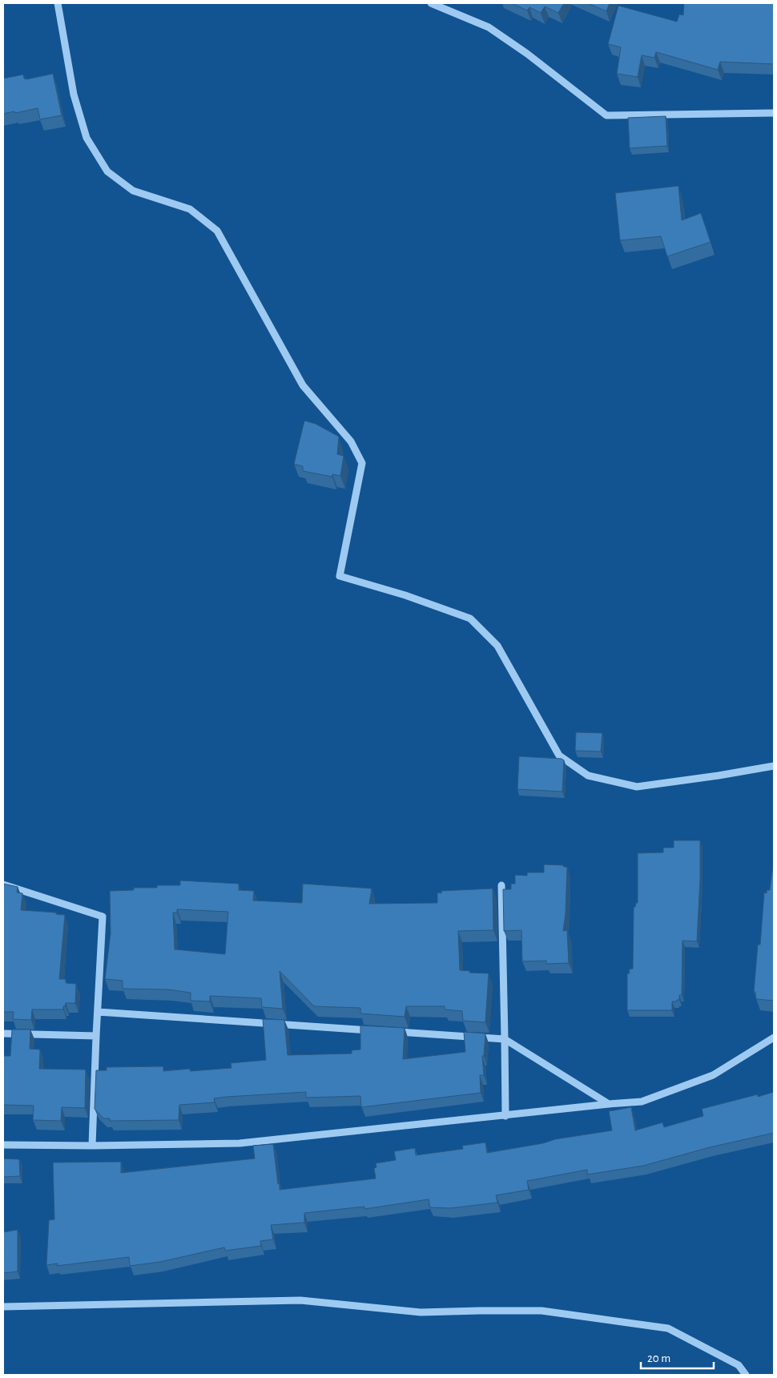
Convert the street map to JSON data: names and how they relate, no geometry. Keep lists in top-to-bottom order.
{
  "scale_bar": "20 m"
}
